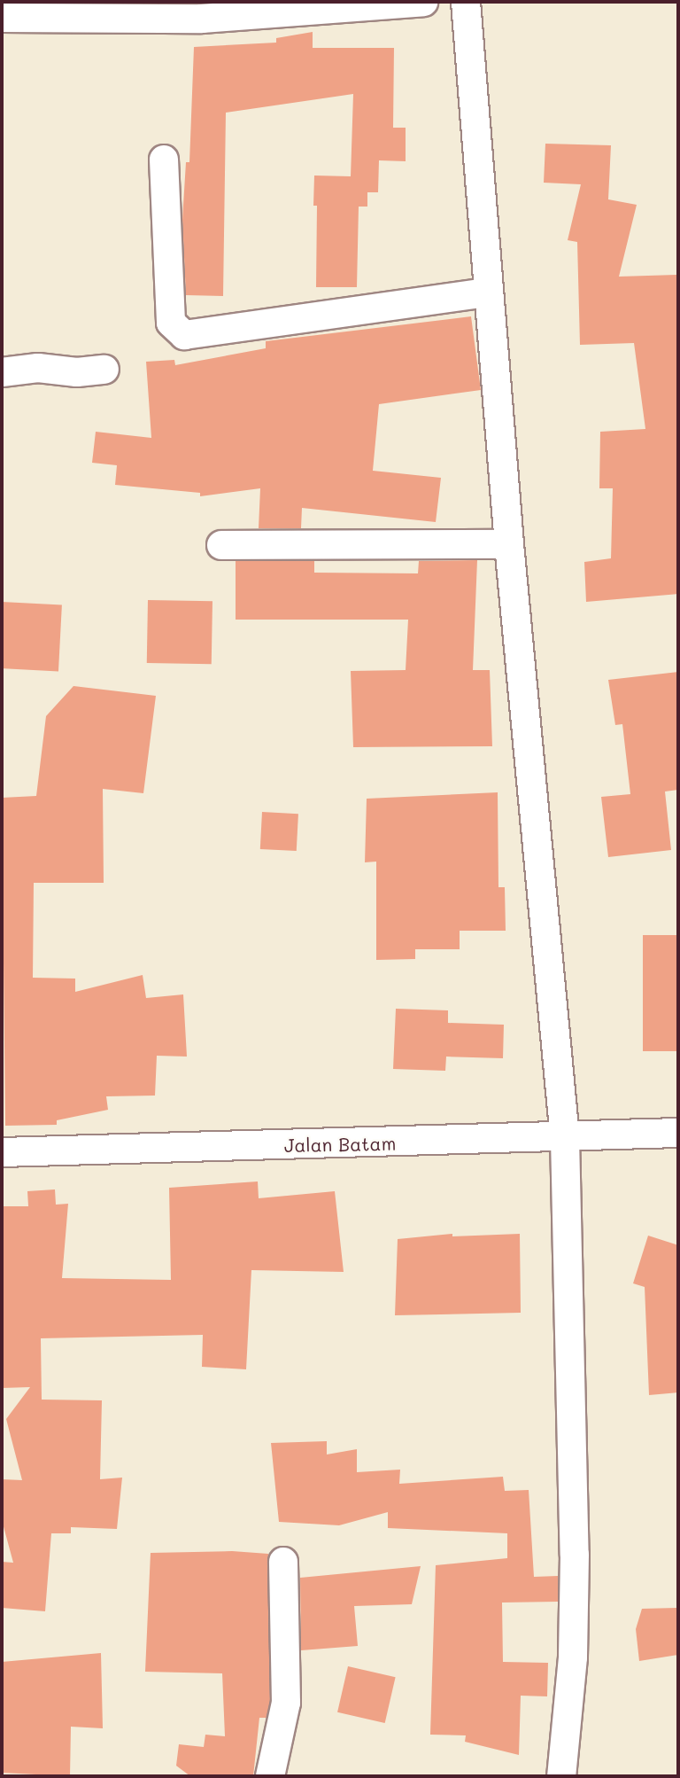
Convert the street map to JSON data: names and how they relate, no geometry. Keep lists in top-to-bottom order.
{
  "streets": {
    "street": ["Jalan Batam"]
  }
}
